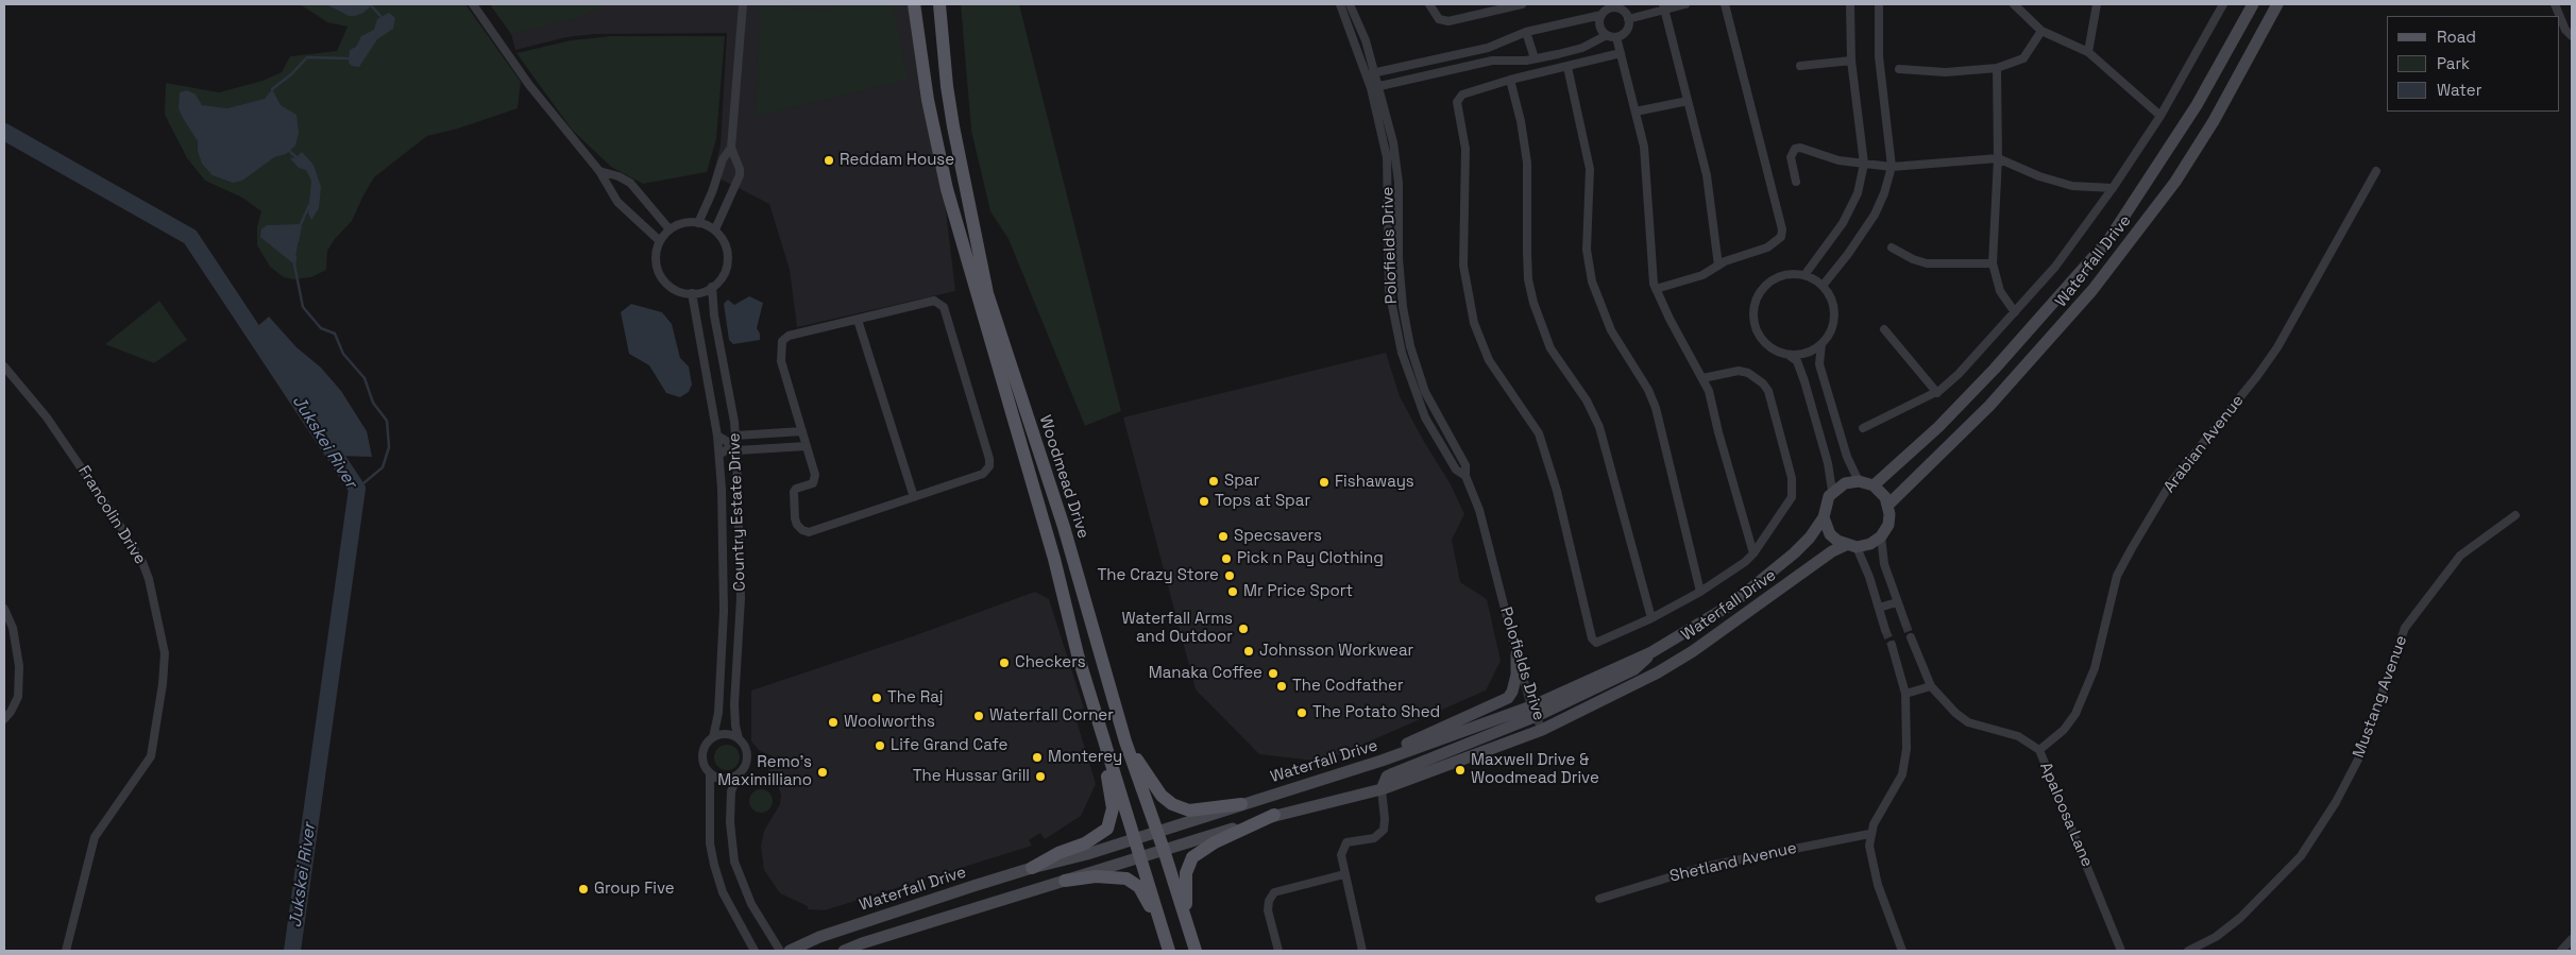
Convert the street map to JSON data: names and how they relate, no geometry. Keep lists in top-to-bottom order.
{
  "streets": {
    "main road": ["Waterfall Drive", "Woodmead Drive"],
    "street": [
      "Polofields Drive",
      "Arabian Avenue",
      "Country Estate Drive",
      "Francolin Drive",
      "Mustang Avenue",
      "Apaloosa Lane",
      "Shetland Avenue"
    ]
  },
  "crossings": [
    ["Polofields Drive", "Waterfall Drive"],
    ["Waterfall Drive", "Woodmead Drive"],
    ["Arabian Avenue", "Apaloosa Lane"]
  ],
  "water": ["Jukskei River"],
  "places": [
    "Reddam House",
    "Spar",
    "Fishaways",
    "Tops at Spar",
    "Specsavers",
    "Pick n Pay Clothing",
    "The Crazy Store",
    "Mr Price Sport",
    "Waterfall Arms and Outdoor",
    "Johnsson Workwear",
    "Checkers",
    "Manaka Coffee",
    "The Codfather",
    "The Raj",
    "The Potato Shed",
    "Waterfall Corner",
    "Woolworths",
    "Life Grand Cafe",
    "Monterey",
    "Maxwell Drive & Woodmead Drive",
    "Remo's Maximilliano",
    "The Hussar Grill",
    "Group Five"
  ],
  "legend": ["Road", "Park", "Water"]
}
